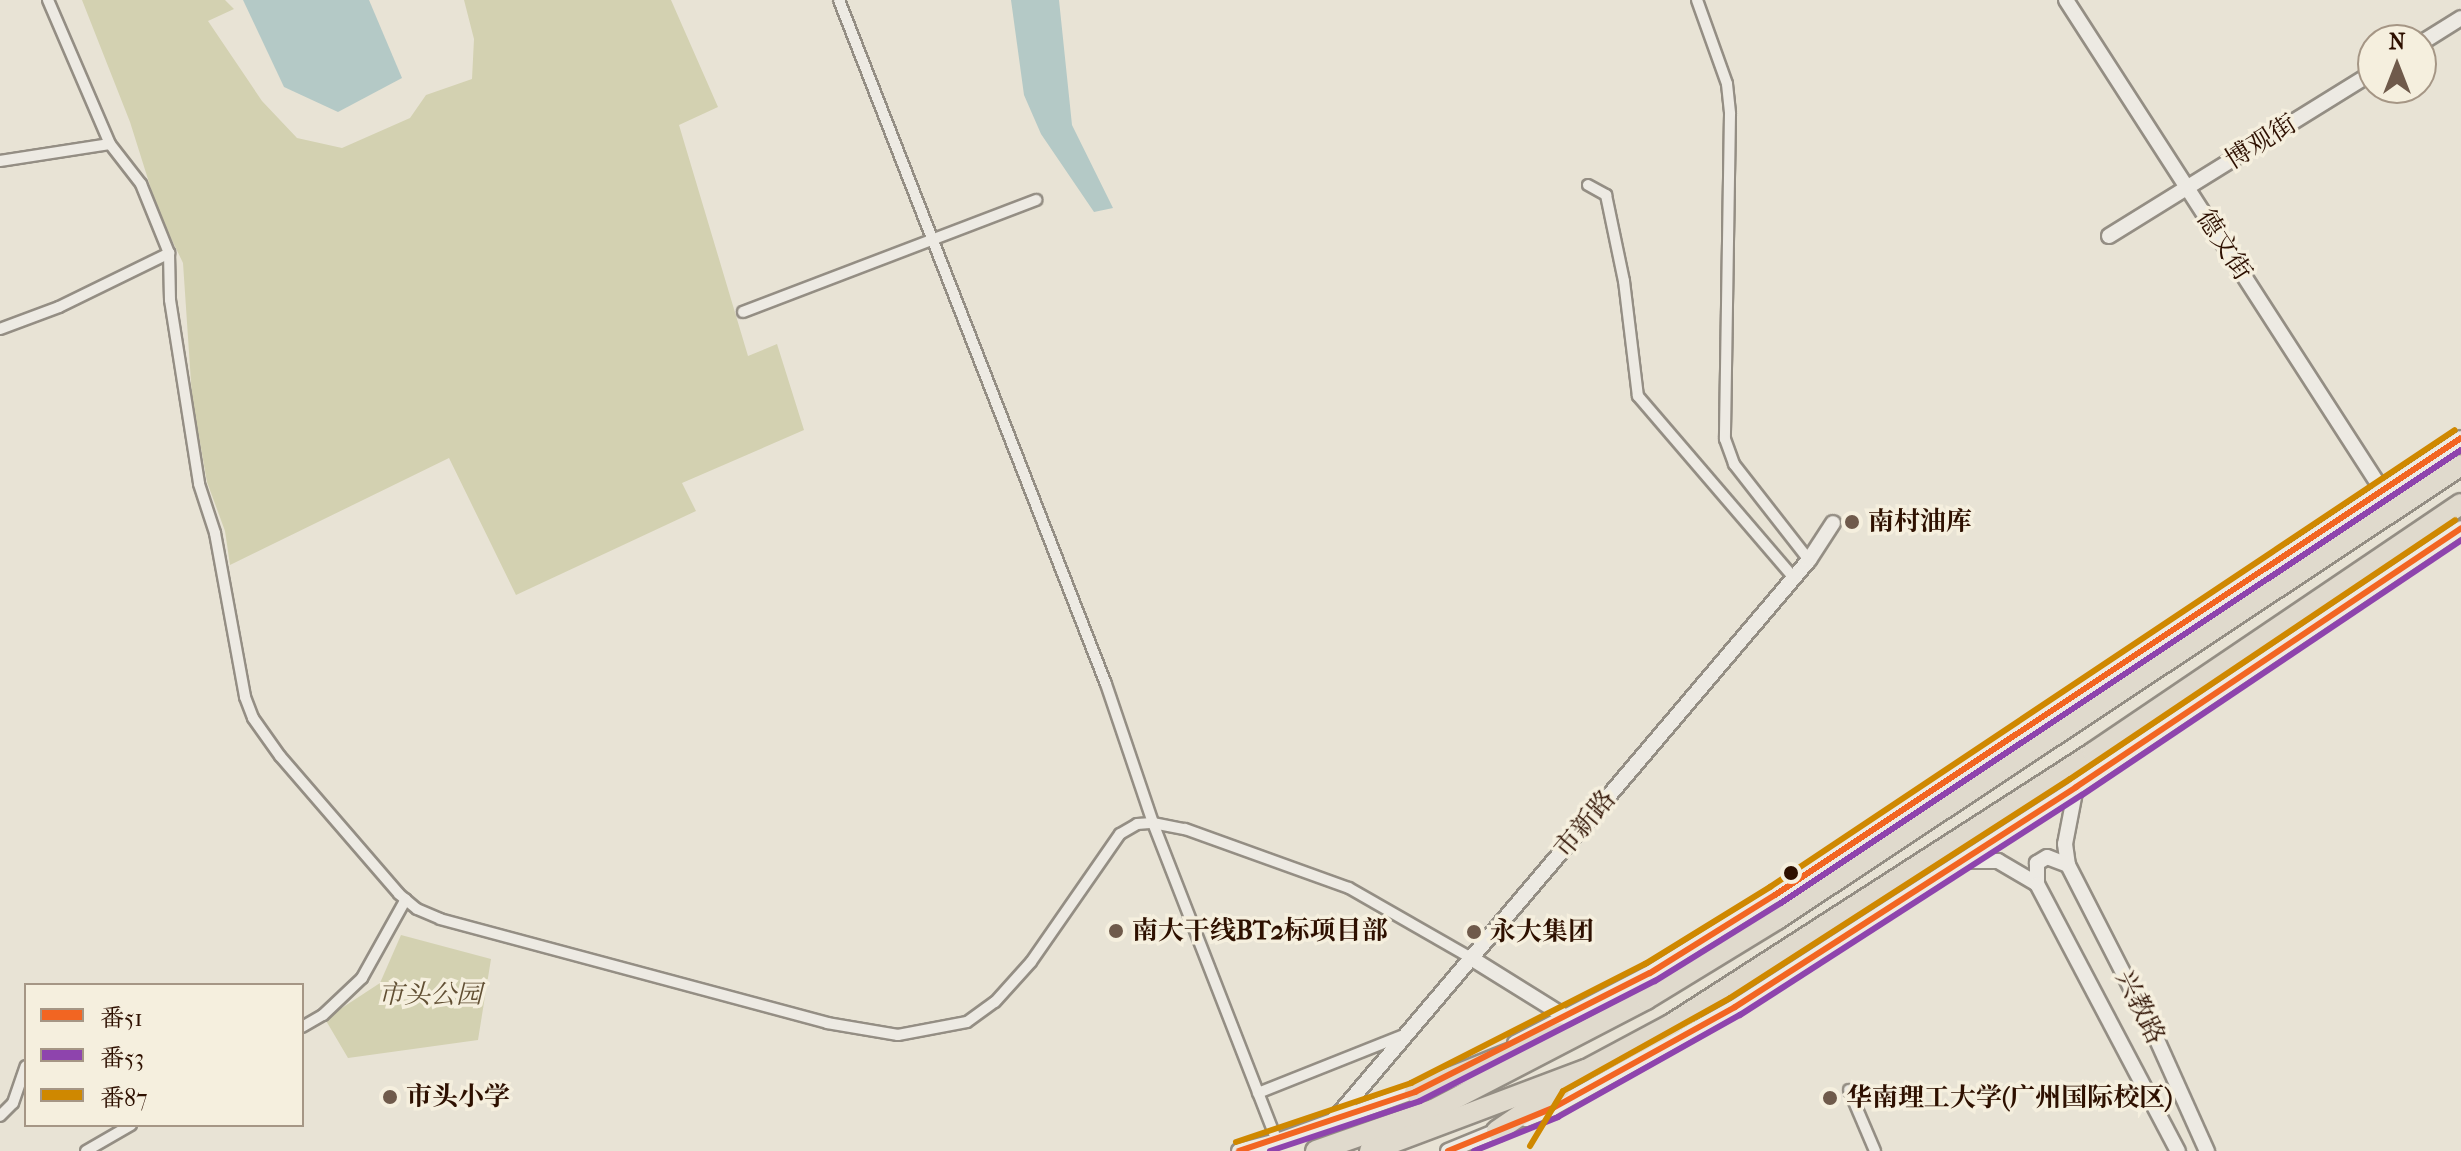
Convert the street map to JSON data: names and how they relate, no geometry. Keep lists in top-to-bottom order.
{
  "streets": {
    "main road": [
      "博观街",
      "德文街",
      "市新路",
      "兴教路"
    ]
  },
  "crossings": [
    ["博观街", "德文街"]
  ],
  "parks": ["市头公园"],
  "places": [
    "南村油库",
    "南大干线BT2标项目部",
    "永大集团",
    "市头小学",
    "华南理工大学(广州国际校区)"
  ],
  "lines": ["transit line 番87", "transit line 番51", "transit line 番53"],
  "legend": ["番51", "番53", "番87"],
  "north": "top"
}
